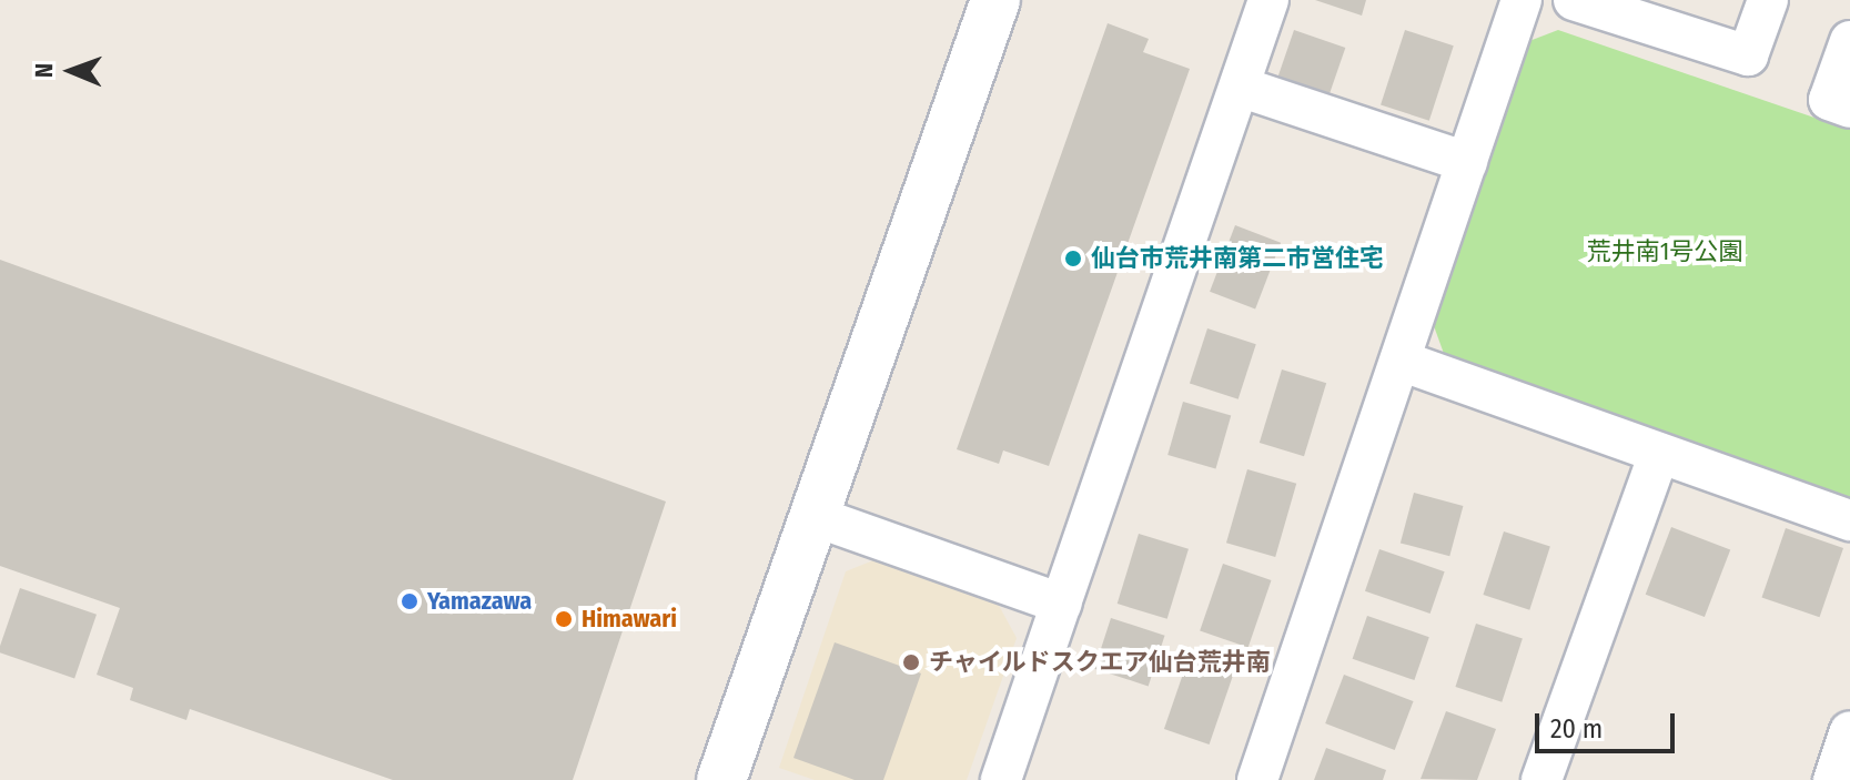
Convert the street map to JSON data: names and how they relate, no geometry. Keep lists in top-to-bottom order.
{
  "parks": ["荒井南1号公園"],
  "places": [
    "仙台市荒井南第二市営住宅",
    "Yamazawa",
    "Himawari",
    "チャイルドスクエア仙台荒井南"
  ],
  "scale_bar": "20 m",
  "north": "left"
}
